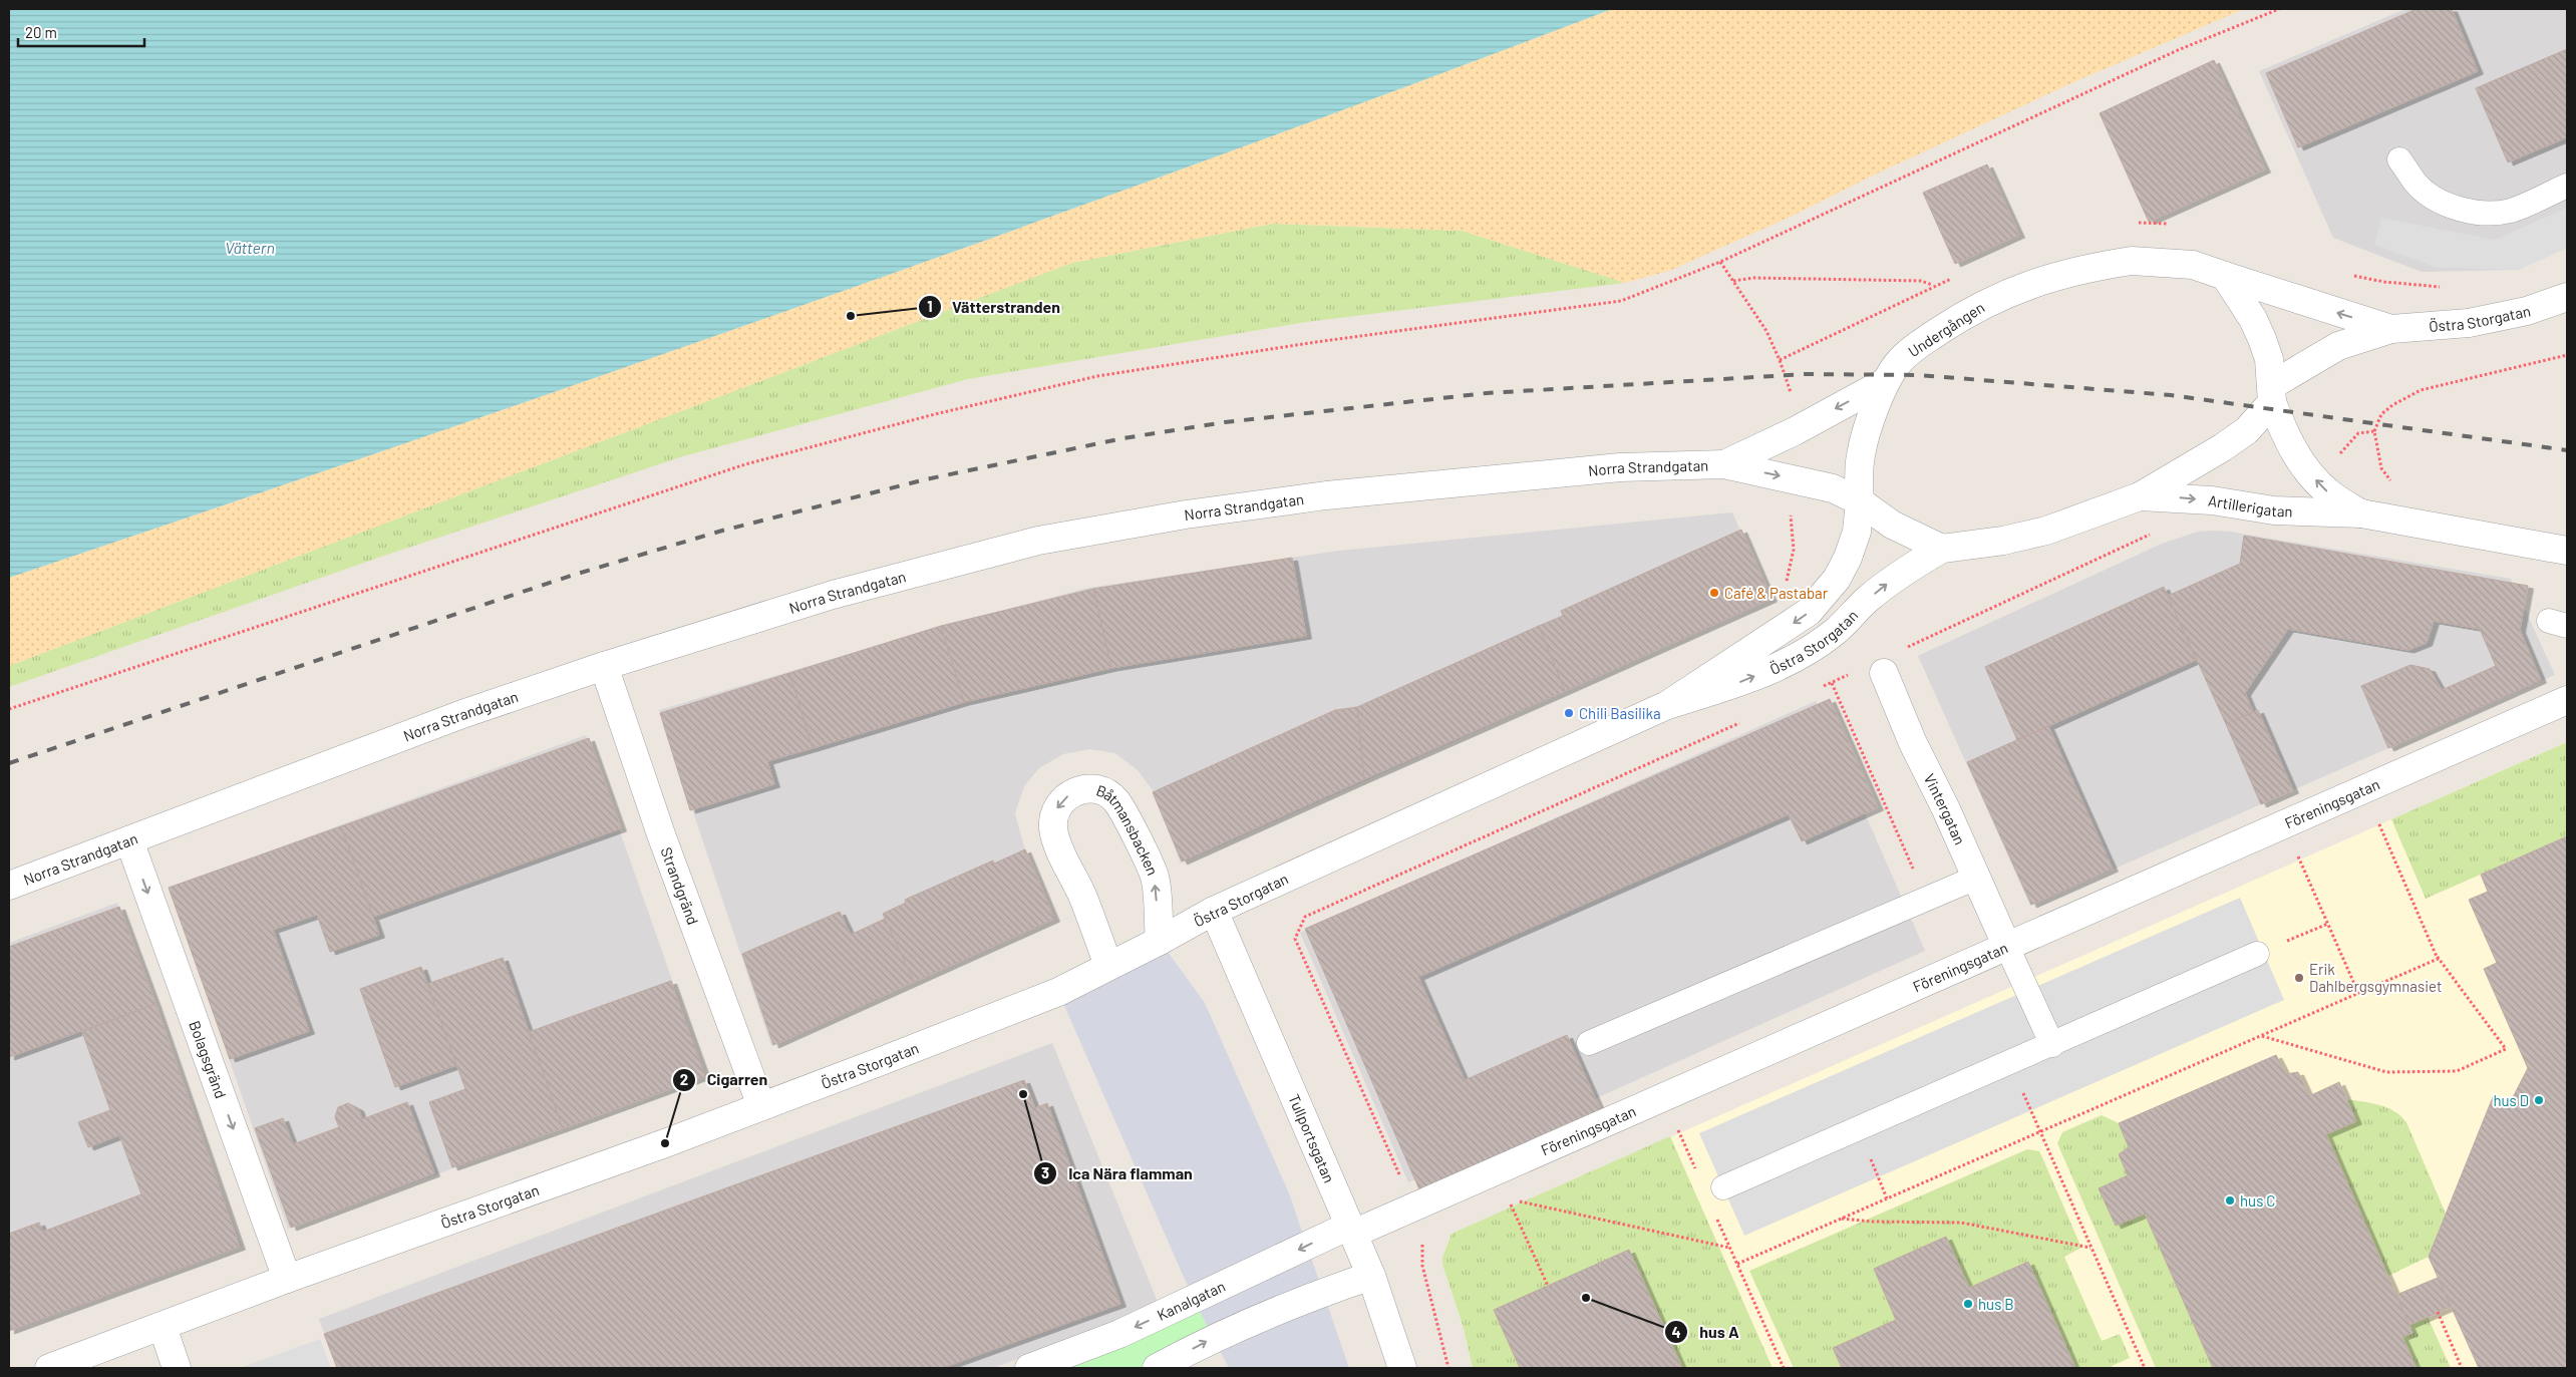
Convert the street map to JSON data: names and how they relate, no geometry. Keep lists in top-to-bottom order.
{
  "streets": {
    "street": [
      "Östra Storgatan",
      "Undergången",
      "Norra Strandgatan",
      "Artillerigatan",
      "Föreningsgatan",
      "Vintergatan",
      "Båtmansbacken",
      "Strandgränd",
      "Bolagsgränd",
      "Tullportsgatan",
      "Kanalgatan"
    ]
  },
  "crossings": [
    ["Östra Storgatan", "Undergången"],
    ["Östra Storgatan", "Norra Strandgatan"],
    ["Östra Storgatan", "Artillerigatan"],
    ["Östra Storgatan", "Båtmansbacken"],
    ["Östra Storgatan", "Strandgränd"],
    ["Östra Storgatan", "Bolagsgränd"],
    ["Östra Storgatan", "Tullportsgatan"],
    ["Undergången", "Norra Strandgatan"],
    ["Norra Strandgatan", "Strandgränd"],
    ["Norra Strandgatan", "Bolagsgränd"],
    ["Föreningsgatan", "Vintergatan"],
    ["Föreningsgatan", "Tullportsgatan"],
    ["Föreningsgatan", "Kanalgatan"],
    ["Tullportsgatan", "Kanalgatan"]
  ],
  "one_way": ["Bolagsgränd"],
  "water": ["Vättern"],
  "places": [
    "Vätterstranden",
    "Café & Pastabar",
    "Chili Basilika",
    "Erik Dahlbergsgymnasiet",
    "Ica Nära flamman",
    "hus D",
    "Cigarren",
    "hus C",
    "hus A",
    "hus B"
  ],
  "scale_bar": "20 m"
}
